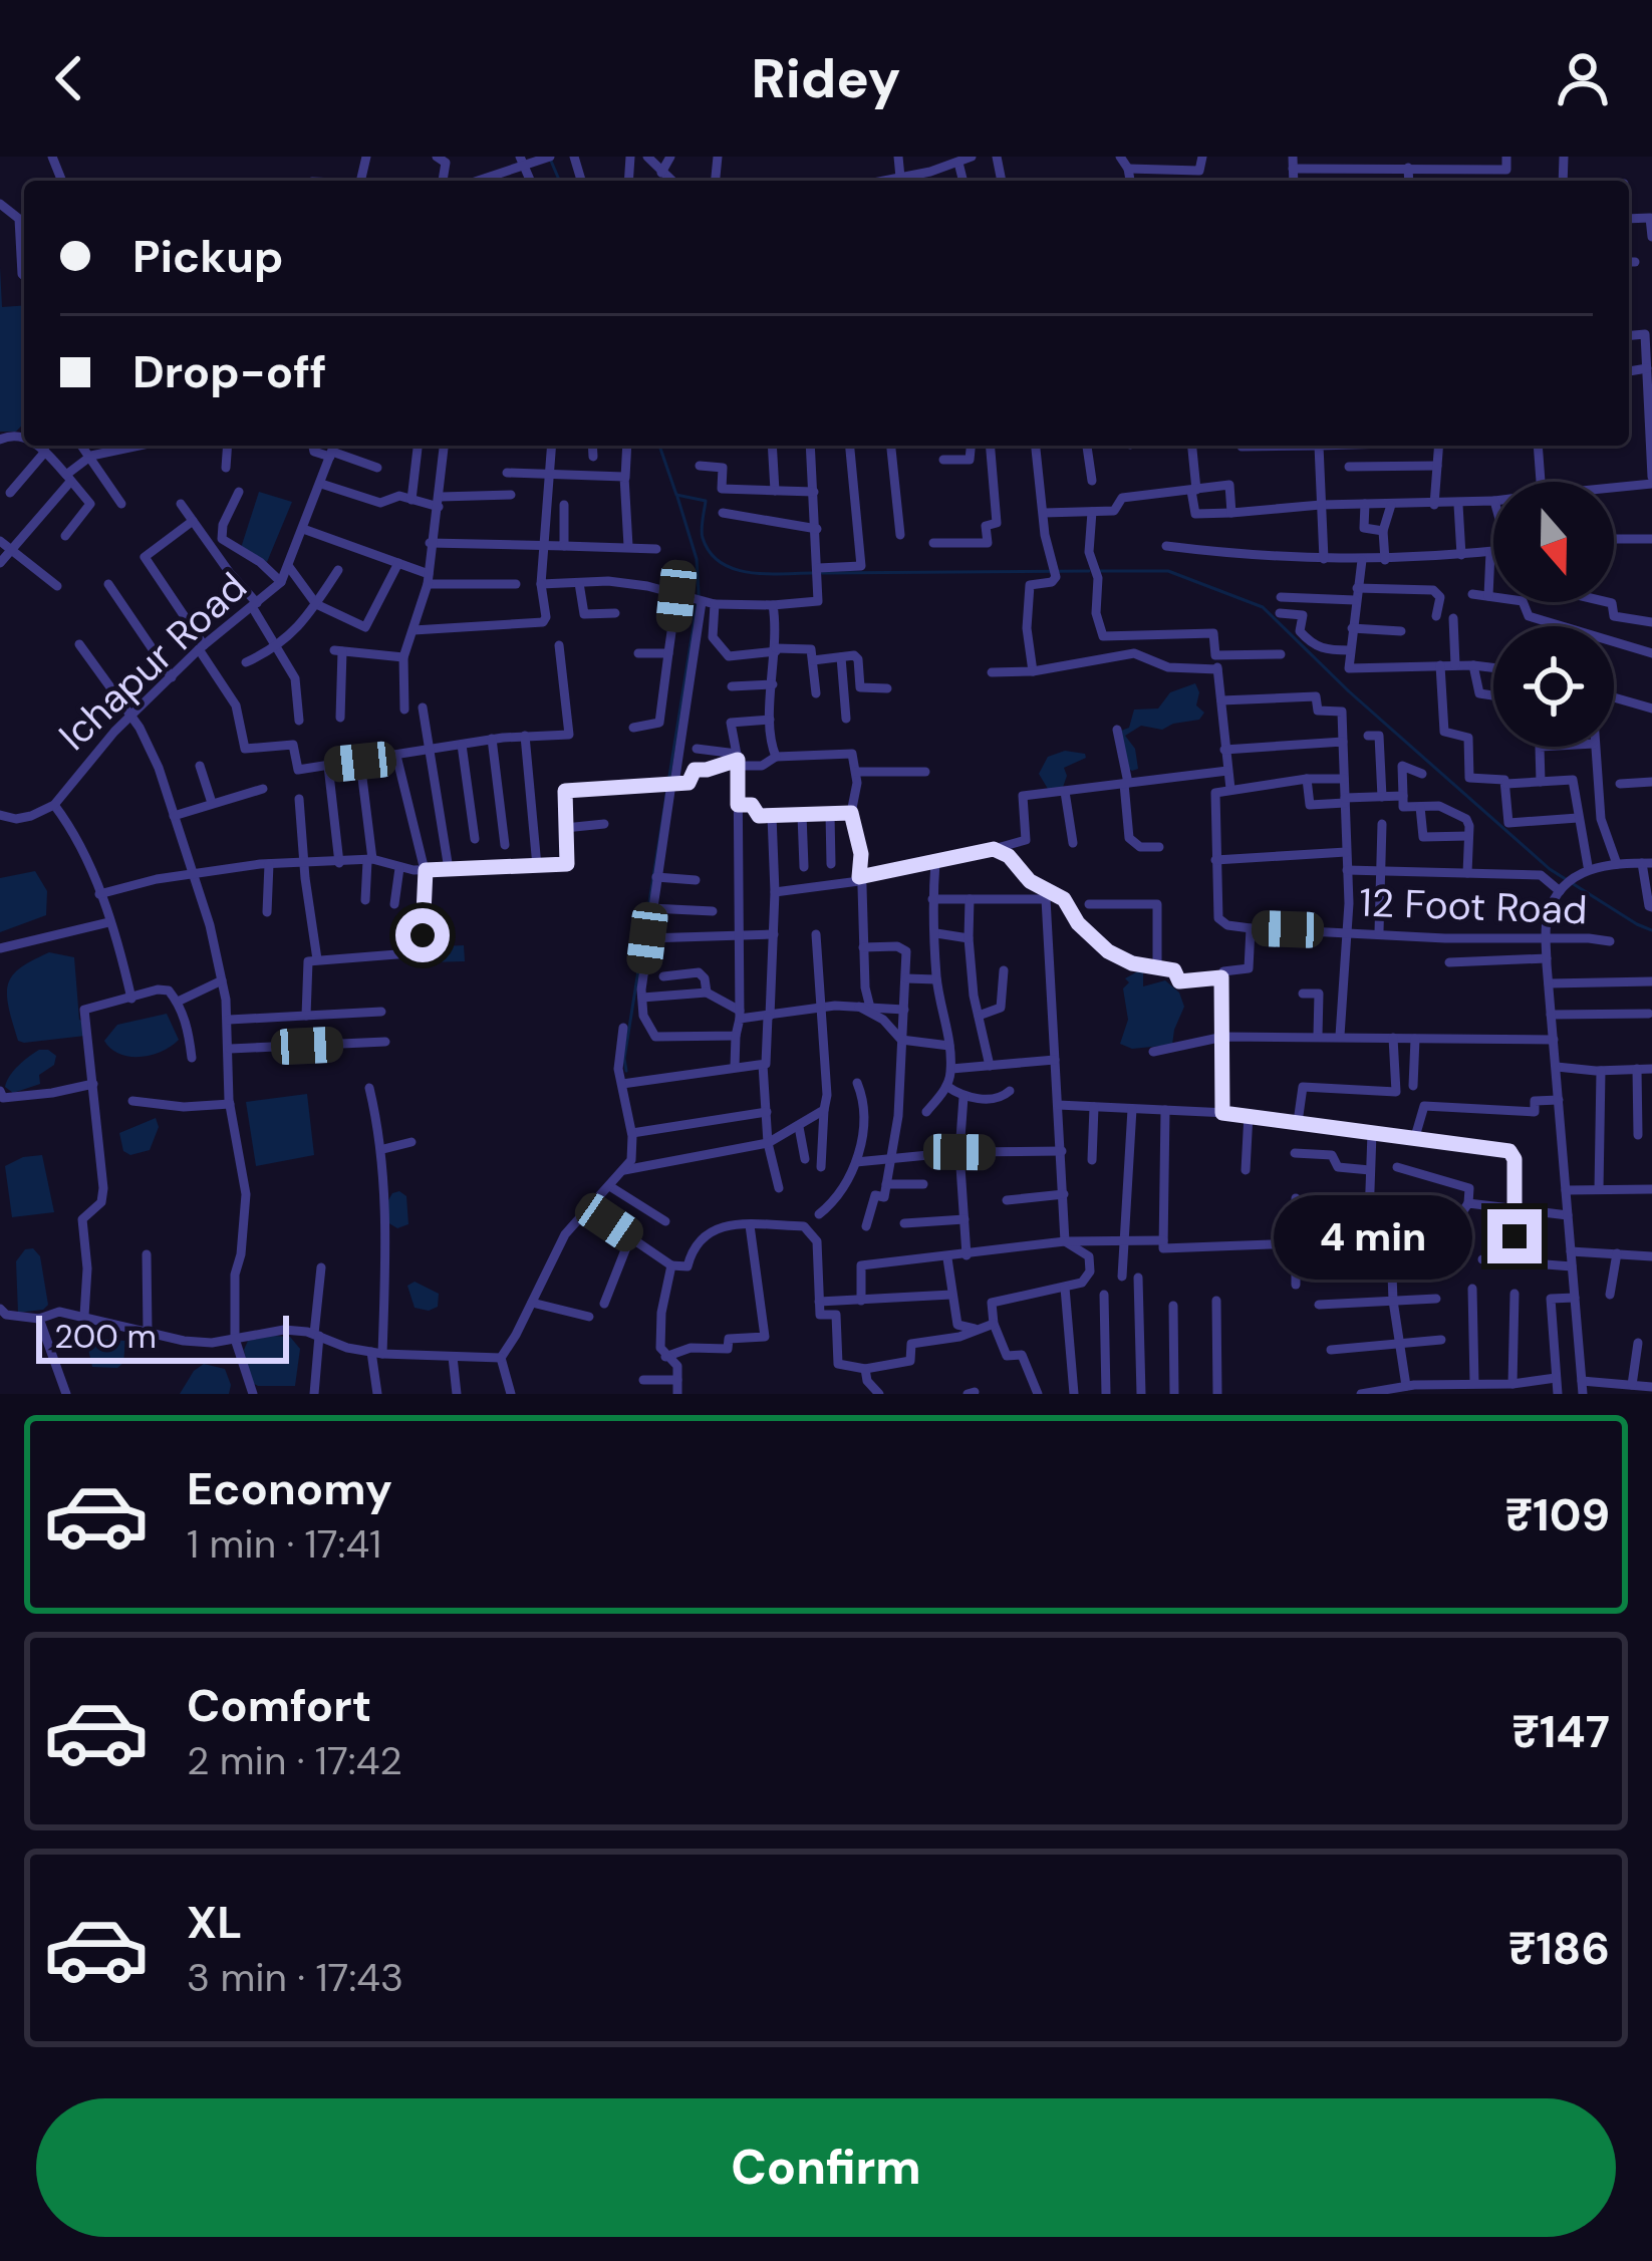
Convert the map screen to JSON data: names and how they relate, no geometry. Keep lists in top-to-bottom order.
{
  "streets": {
    "street": ["Ichapur Road", "12 Foot Road"]
  },
  "scale_bar": "200 m",
  "north": "bottom",
  "page": {
    "header": "Ridey",
    "banner": ["Pickup", "Drop-off"],
    "bubble": "4 min",
    "scale": "200 m",
    "list": [
      {
        "name": "Economy",
        "note": "1 min · 17:41",
        "value": "₹109"
      },
      {
        "name": "Comfort",
        "note": "2 min · 17:42",
        "value": "₹147"
      },
      {
        "name": "XL",
        "note": "3 min · 17:43",
        "value": "₹186"
      }
    ],
    "buttons": "Confirm"
  }
}
